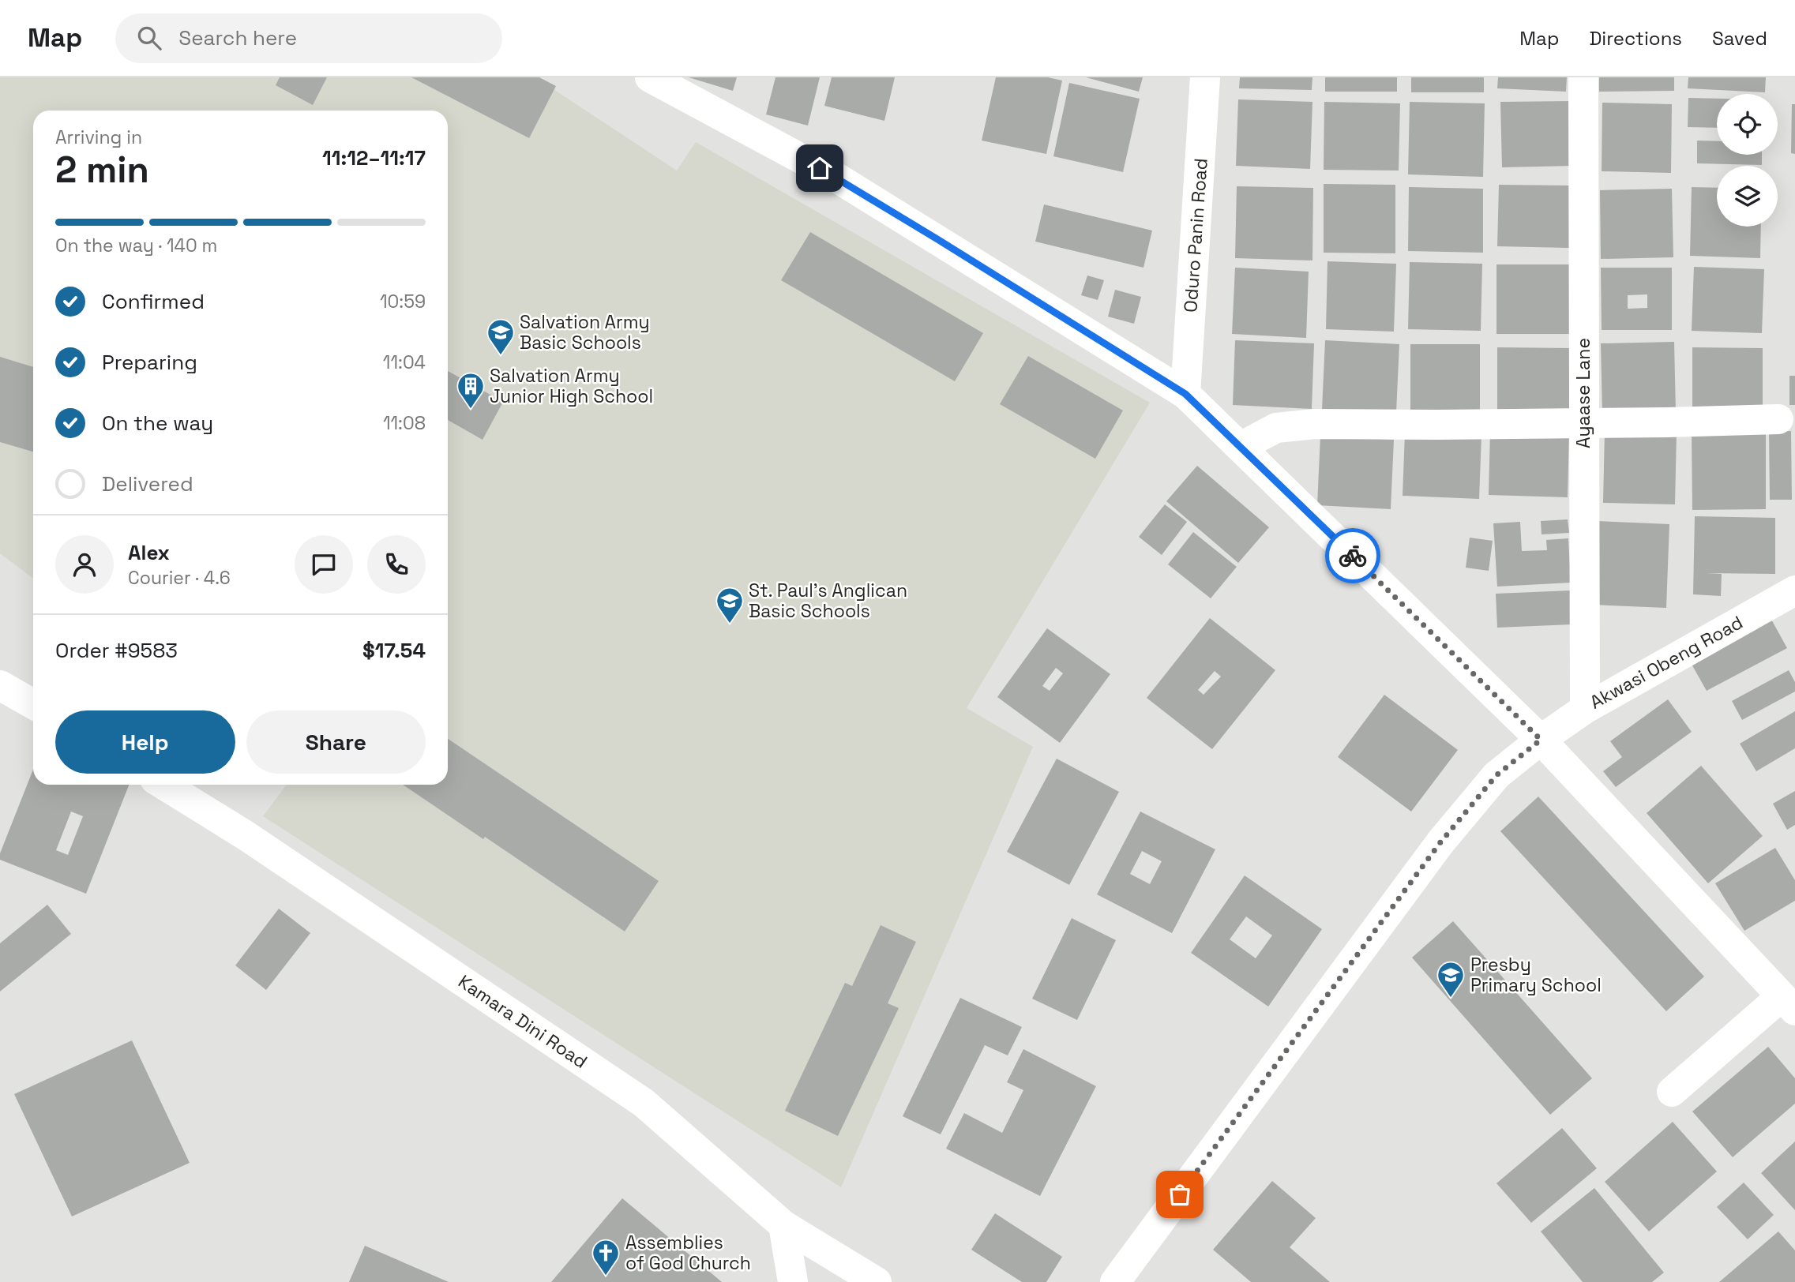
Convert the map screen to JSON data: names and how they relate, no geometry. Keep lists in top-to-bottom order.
{
  "streets": {
    "street": [
      "Oduro Panin Road",
      "Ayaase Lane",
      "Akwasi Obeng Road",
      "Kamara Dini Road"
    ]
  },
  "crossings": [
    ["Ayaase Lane", "Akwasi Obeng Road"]
  ],
  "places": {
    "school or university": ["Salvation Army Basic Schools", "St. Paul's Anglican Basic Schools", "Presby Primary School"],
    "building": ["Salvation Army Junior High School"],
    "church": ["Assemblies of God Church"]
  },
  "page": {
    "header": "Map",
    "search": "Search here",
    "nav": ["Map", "Directions", "Saved"],
    "heading": ["2 min", "Arriving in", "11:12–11:17"],
    "panel": [
      "Alex",
      "Courier · 4.6",
      "Order #9583",
      "$17.54"
    ],
    "bar": "On the way · 140 m",
    "list": [
      ["Confirmed", "10:59"],
      ["Preparing", "11:04"],
      ["On the way", "11:08"],
      "Delivered"
    ],
    "buttons": ["Help", "Share"]
  }
}
